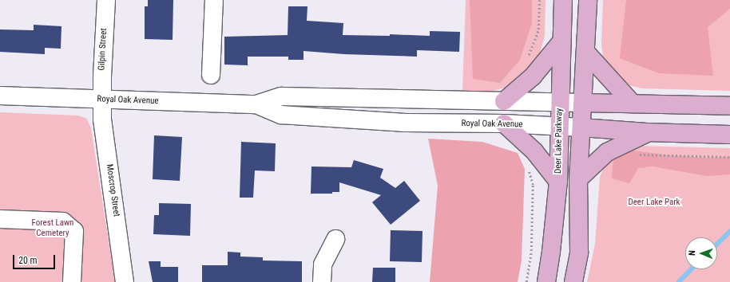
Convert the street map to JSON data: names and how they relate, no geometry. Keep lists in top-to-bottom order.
{
  "streets": {
    "main road": ["Royal Oak Avenue", "Deer Lake Parkway"],
    "street": ["Gilpin Street", "Moscrop Street"]
  },
  "crossings": [
    ["Gilpin Street", "Royal Oak Avenue"],
    ["Gilpin Street", "Moscrop Street"],
    ["Royal Oak Avenue", "Deer Lake Parkway"],
    ["Royal Oak Avenue", "Moscrop Street"]
  ],
  "parks": ["Deer Lake Park", "Forest Lawn Cemetery"],
  "scale_bar": "20 m",
  "north": "left"
}
